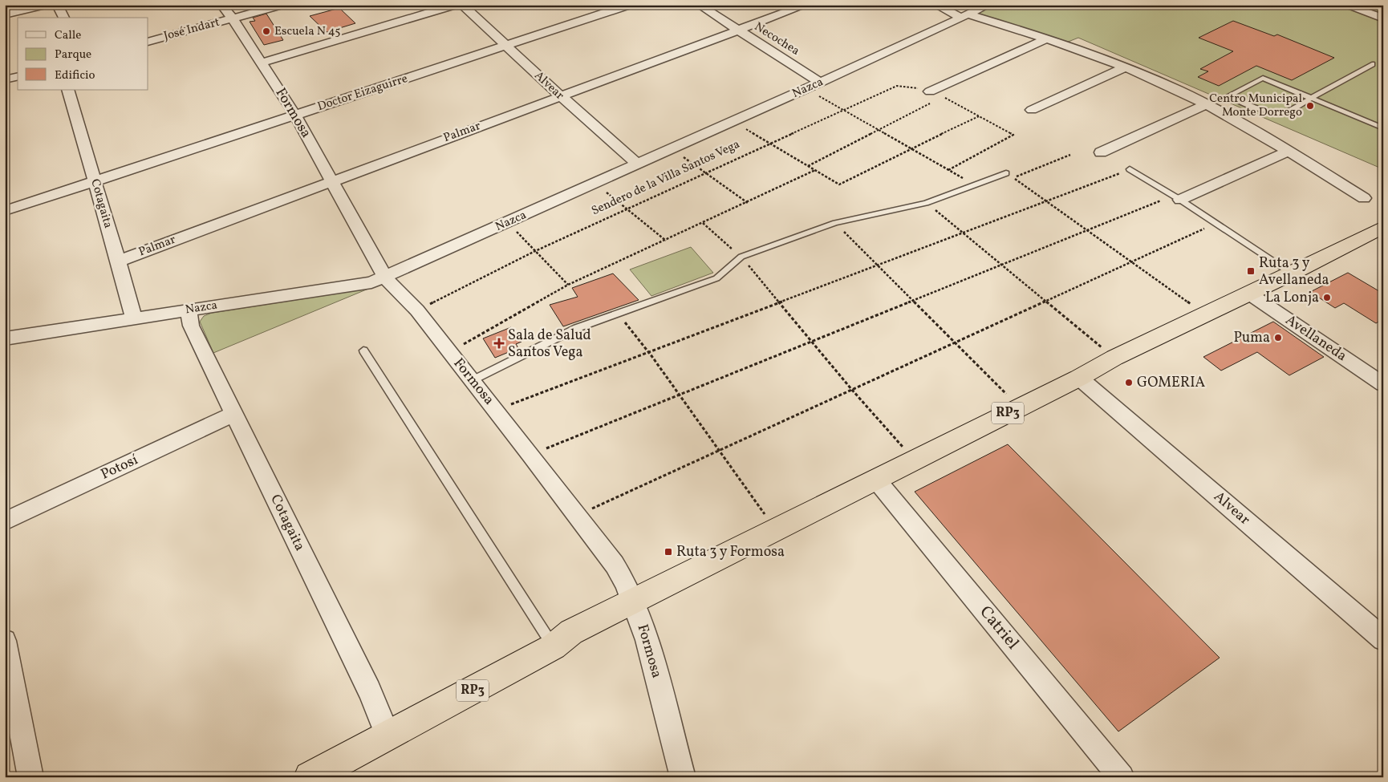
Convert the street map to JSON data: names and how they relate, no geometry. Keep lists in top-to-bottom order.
{
  "streets": {
    "highway": ["RP3"],
    "street": [
      "José Indart",
      "Necochea",
      "Alvear",
      "Nazca",
      "Doctor Eizaguirre",
      "Formosa",
      "Palmar",
      "Cotagaita",
      "Avellaneda",
      "Potosí",
      "Catriel"
    ],
    "path": ["Sendero de la Villa Santos Vega"]
  },
  "crossings": [
    ["José Indart", "Formosa"],
    ["Necochea", "Nazca"],
    ["Necochea", "Palmar"],
    ["Alvear", "Nazca"],
    ["Alvear", "Doctor Eizaguirre"],
    ["Alvear", "Palmar"],
    ["Alvear", "RP3"],
    ["Nazca", "Formosa"],
    ["Nazca", "Cotagaita"],
    ["Doctor Eizaguirre", "Formosa"],
    ["Doctor Eizaguirre", "Cotagaita"],
    ["Formosa", "Palmar"],
    ["Formosa", "Sendero de la Villa Santos Vega"],
    ["Formosa", "RP3"],
    ["Palmar", "Cotagaita"],
    ["Cotagaita", "RP3"],
    ["Cotagaita", "Potosí"],
    ["Avellaneda", "RP3"],
    ["RP3", "Catriel"]
  ],
  "places": {
    "other": [
      "Escuela N 45",
      "Centro Municipal Monte Dorrego",
      "La Lonja",
      "Puma",
      "GOMERIA"
    ],
    "transit": ["Ruta 3 y Avellaneda", "Ruta 3 y Formosa"],
    "health": ["Sala de Salud Santos Vega"]
  },
  "legend": ["Calle", "Parque", "Edificio"]
}
